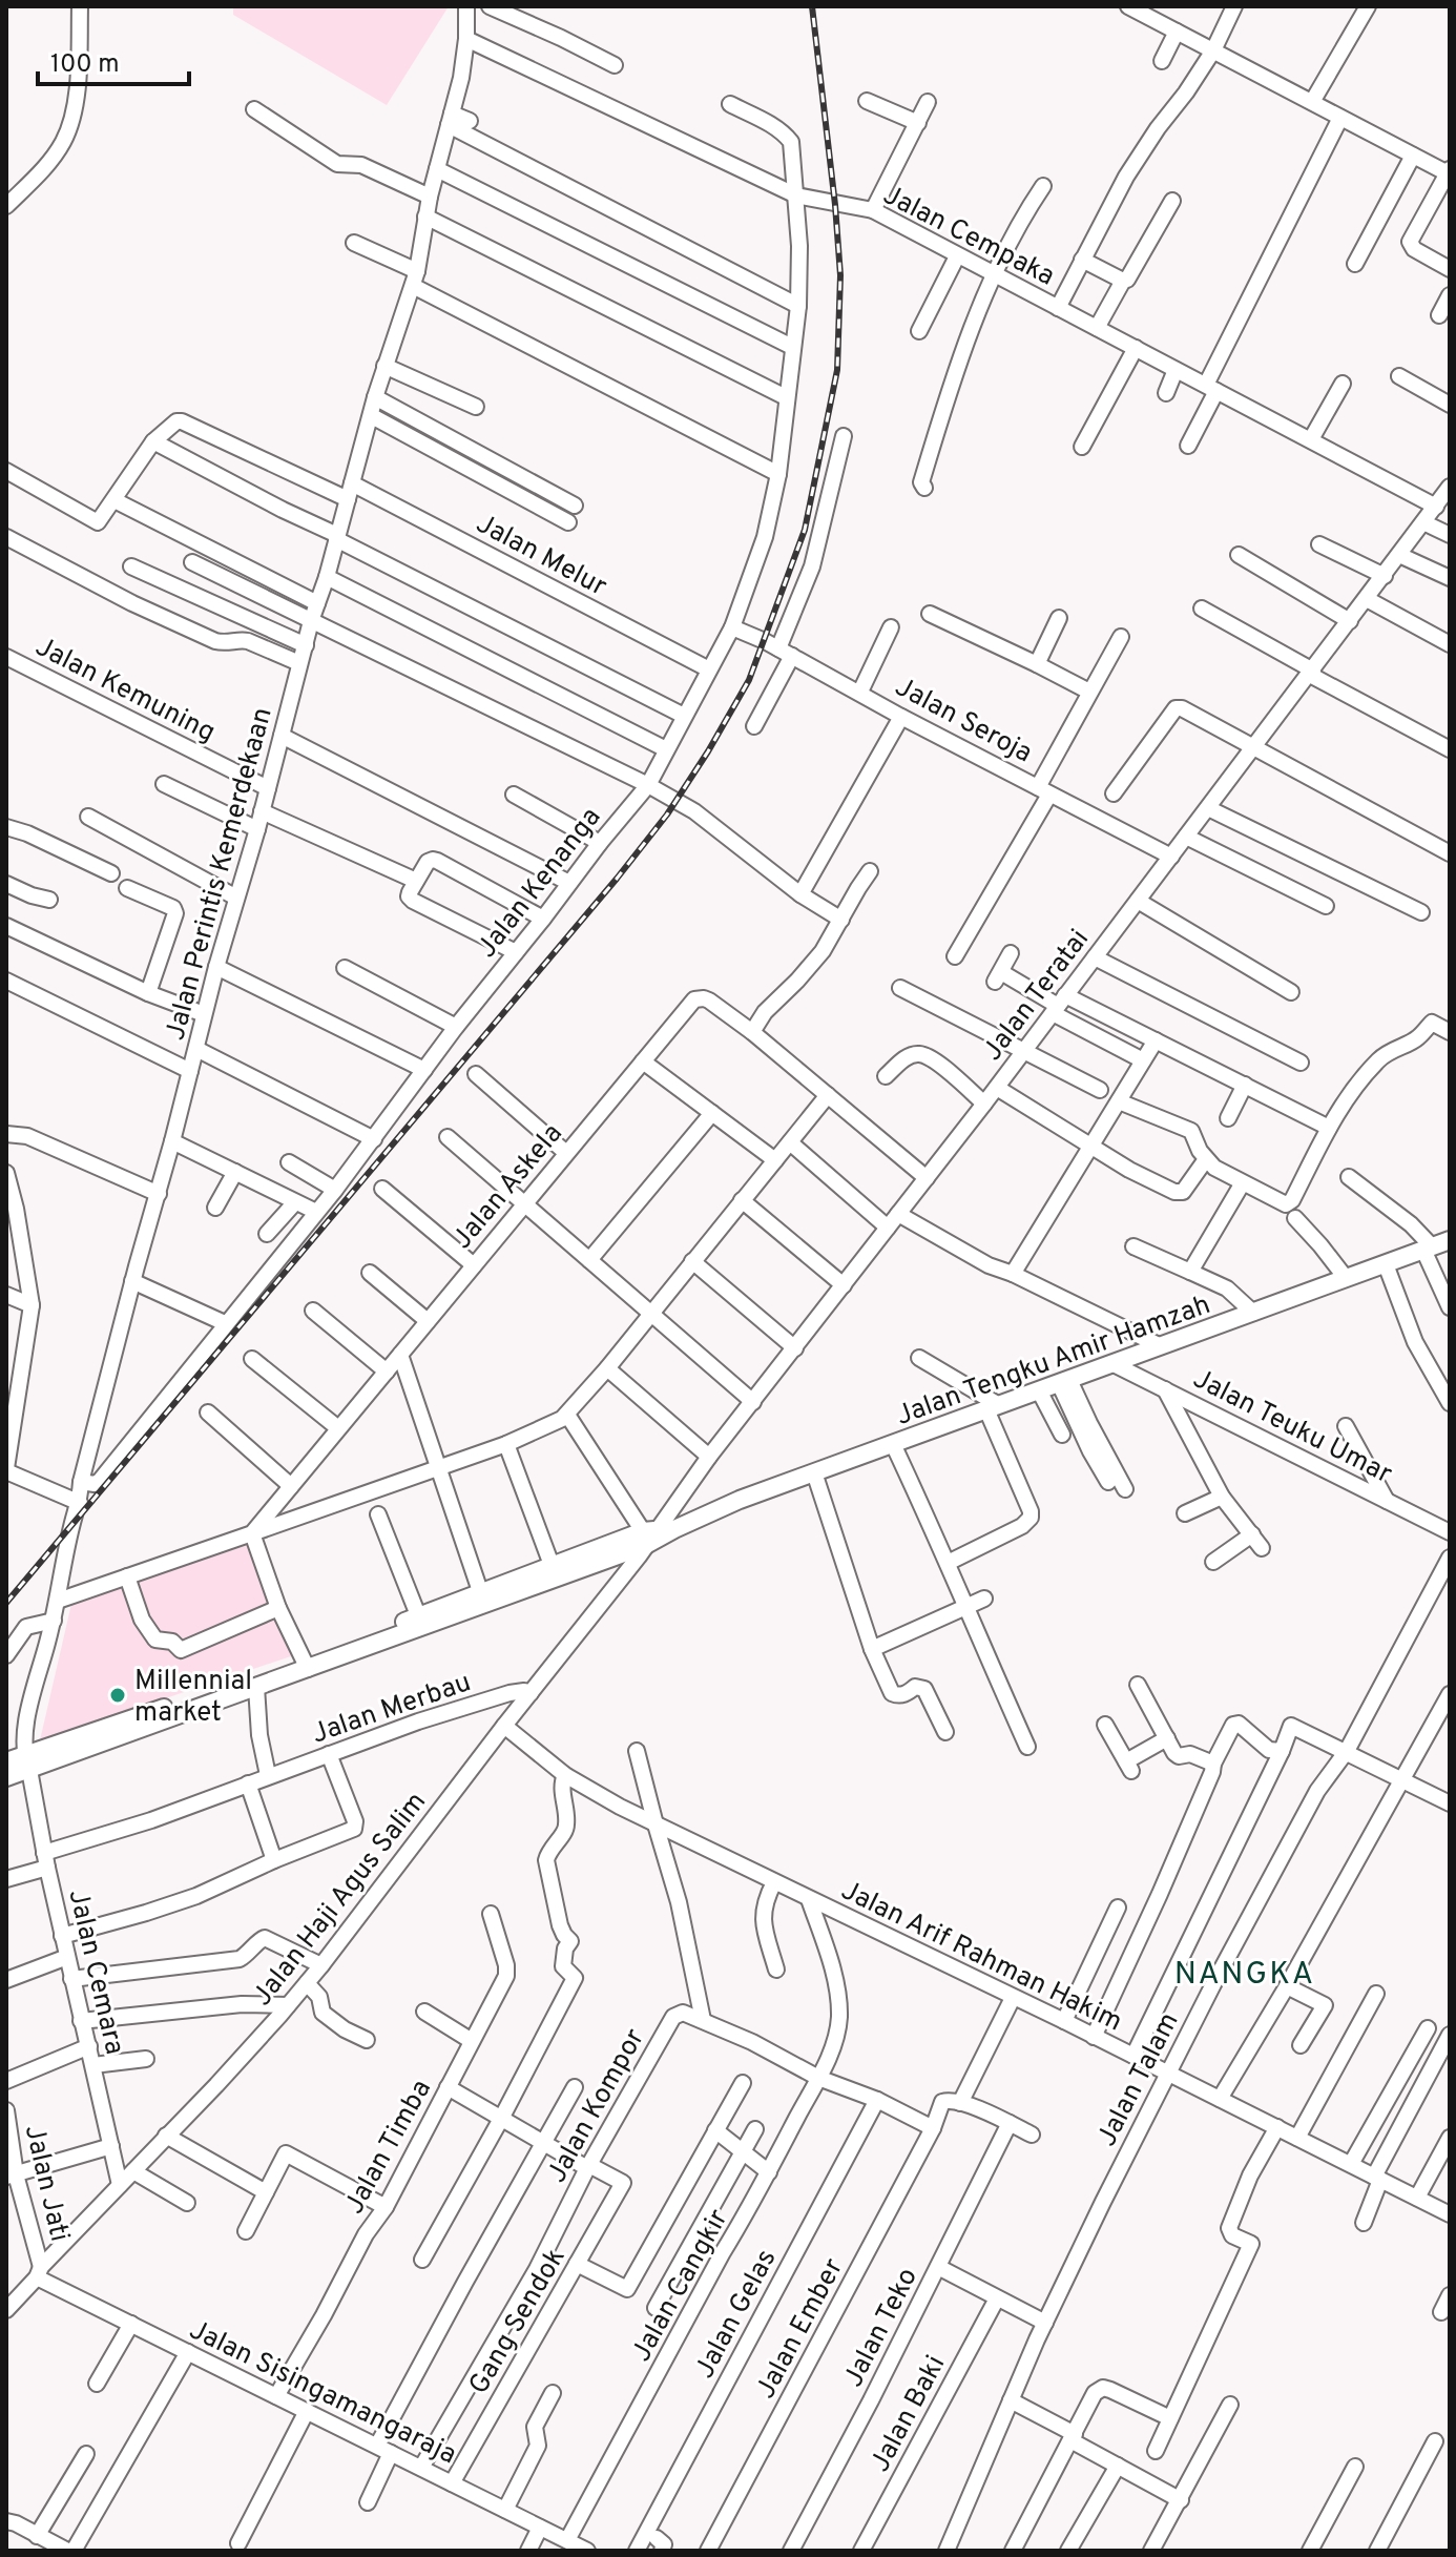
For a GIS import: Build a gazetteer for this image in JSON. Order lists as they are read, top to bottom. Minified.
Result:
{"streets":{"main road":["Jalan Tengku Amir Hamzah"],"street":["Jalan Cempaka","Jalan Melur","Jalan Kemuning","Jalan Seroja","Jalan Perintis Kemerdekaan","Jalan Kenanga","Jalan Teratai","Jalan Askela","Jalan Teuku Umar","Jalan Merbau","Jalan Haji Agus Salim","Jalan Arif Rahman Hakim","Jalan Cemara","Jalan Talam","Jalan Kompor","Jalan Timba","Jalan Jati","Jalan Cangkir","Jalan Gelas","Gang Sendok","Jalan Teko","Jalan Ember","Jalan Sisingamangaraja","Jalan Baki"]},"crossings":[["Jalan Cempaka","Jalan Perintis Kemerdekaan"],["Jalan Cempaka","Jalan Kenanga"],["Jalan Cempaka","Jalan Teratai"],["Jalan Melur","Jalan Perintis Kemerdekaan"],["Jalan Melur","Jalan Kenanga"],["Jalan Kemuning","Jalan Perintis Kemerdekaan"],["Jalan Seroja","Jalan Kenanga"],["Jalan Seroja","Jalan Teratai"],["Jalan Perintis Kemerdekaan","Jalan Kenanga"],["Jalan Perintis Kemerdekaan","Jalan Tengku Amir Hamzah"],["Jalan Perintis Kemerdekaan","Jalan Cemara"],["Jalan Teratai","Jalan Askela"],["Jalan Teratai","Jalan Tengku Amir Hamzah"],["Jalan Teratai","Jalan Haji Agus Salim"],["Jalan Tengku Amir Hamzah","Jalan Teuku Umar"],["Jalan Tengku Amir Hamzah","Jalan Haji Agus Salim"],["Jalan Tengku Amir Hamzah","Jalan Cemara"],["Jalan Merbau","Jalan Haji Agus Salim"],["Jalan Merbau","Jalan Cemara"],["Jalan Haji Agus Salim","Jalan Arif Rahman Hakim"],["Jalan Haji Agus Salim","Jalan Cemara"],["Jalan Haji Agus Salim","Jalan Jati"],["Jalan Haji Agus Salim","Jalan Sisingamangaraja"],["Jalan Arif Rahman Hakim","Jalan Talam"],["Jalan Arif Rahman Hakim","Jalan Cangkir"],["Jalan Kompor","Gang Sendok"],["Jalan Kompor","Jalan Sisingamangaraja"],["Jalan Timba","Jalan Sisingamangaraja"],["Jalan Jati","Jalan Sisingamangaraja"],["Jalan Cangkir","Jalan Sisingamangaraja"],["Gang Sendok","Jalan Sisingamangaraja"]],"districts":["NANGKA"],"places":["Millennial market"],"scale_bar":"100 m"}
